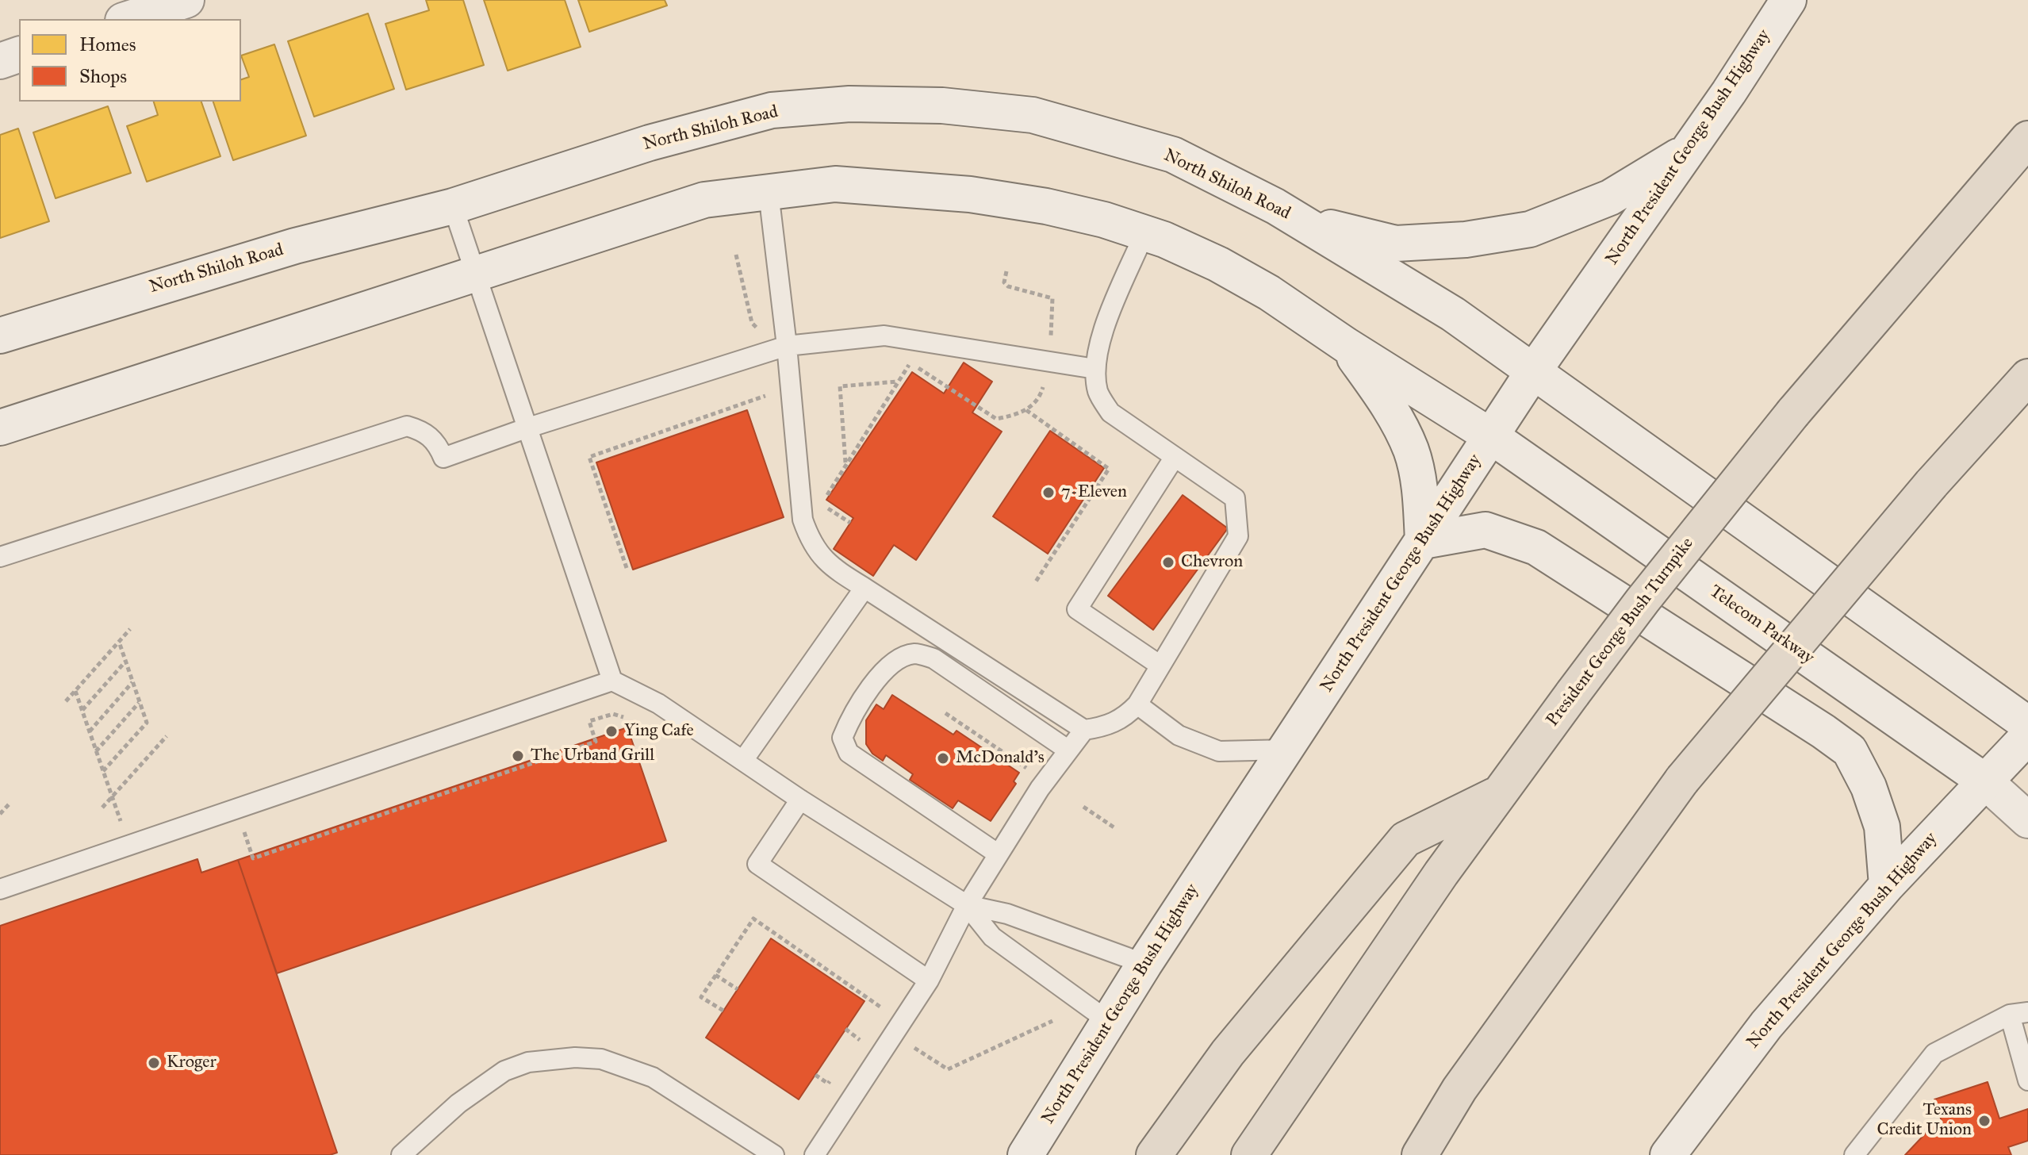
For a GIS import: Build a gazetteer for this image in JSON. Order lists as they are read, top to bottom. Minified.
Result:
{"streets":{"highway":["President George Bush Turnpike"],"main road":["North Shiloh Road","North President George Bush Highway","Telecom Parkway"]},"crossings":[["North Shiloh Road","North President George Bush Highway"],["North President George Bush Highway","Telecom Parkway"]],"places":["7-Eleven","Chevron","Ying Cafe","The Urband Grill","McDonald's","Kroger","Texans Credit Union"],"legend":["Homes","Shops"]}
